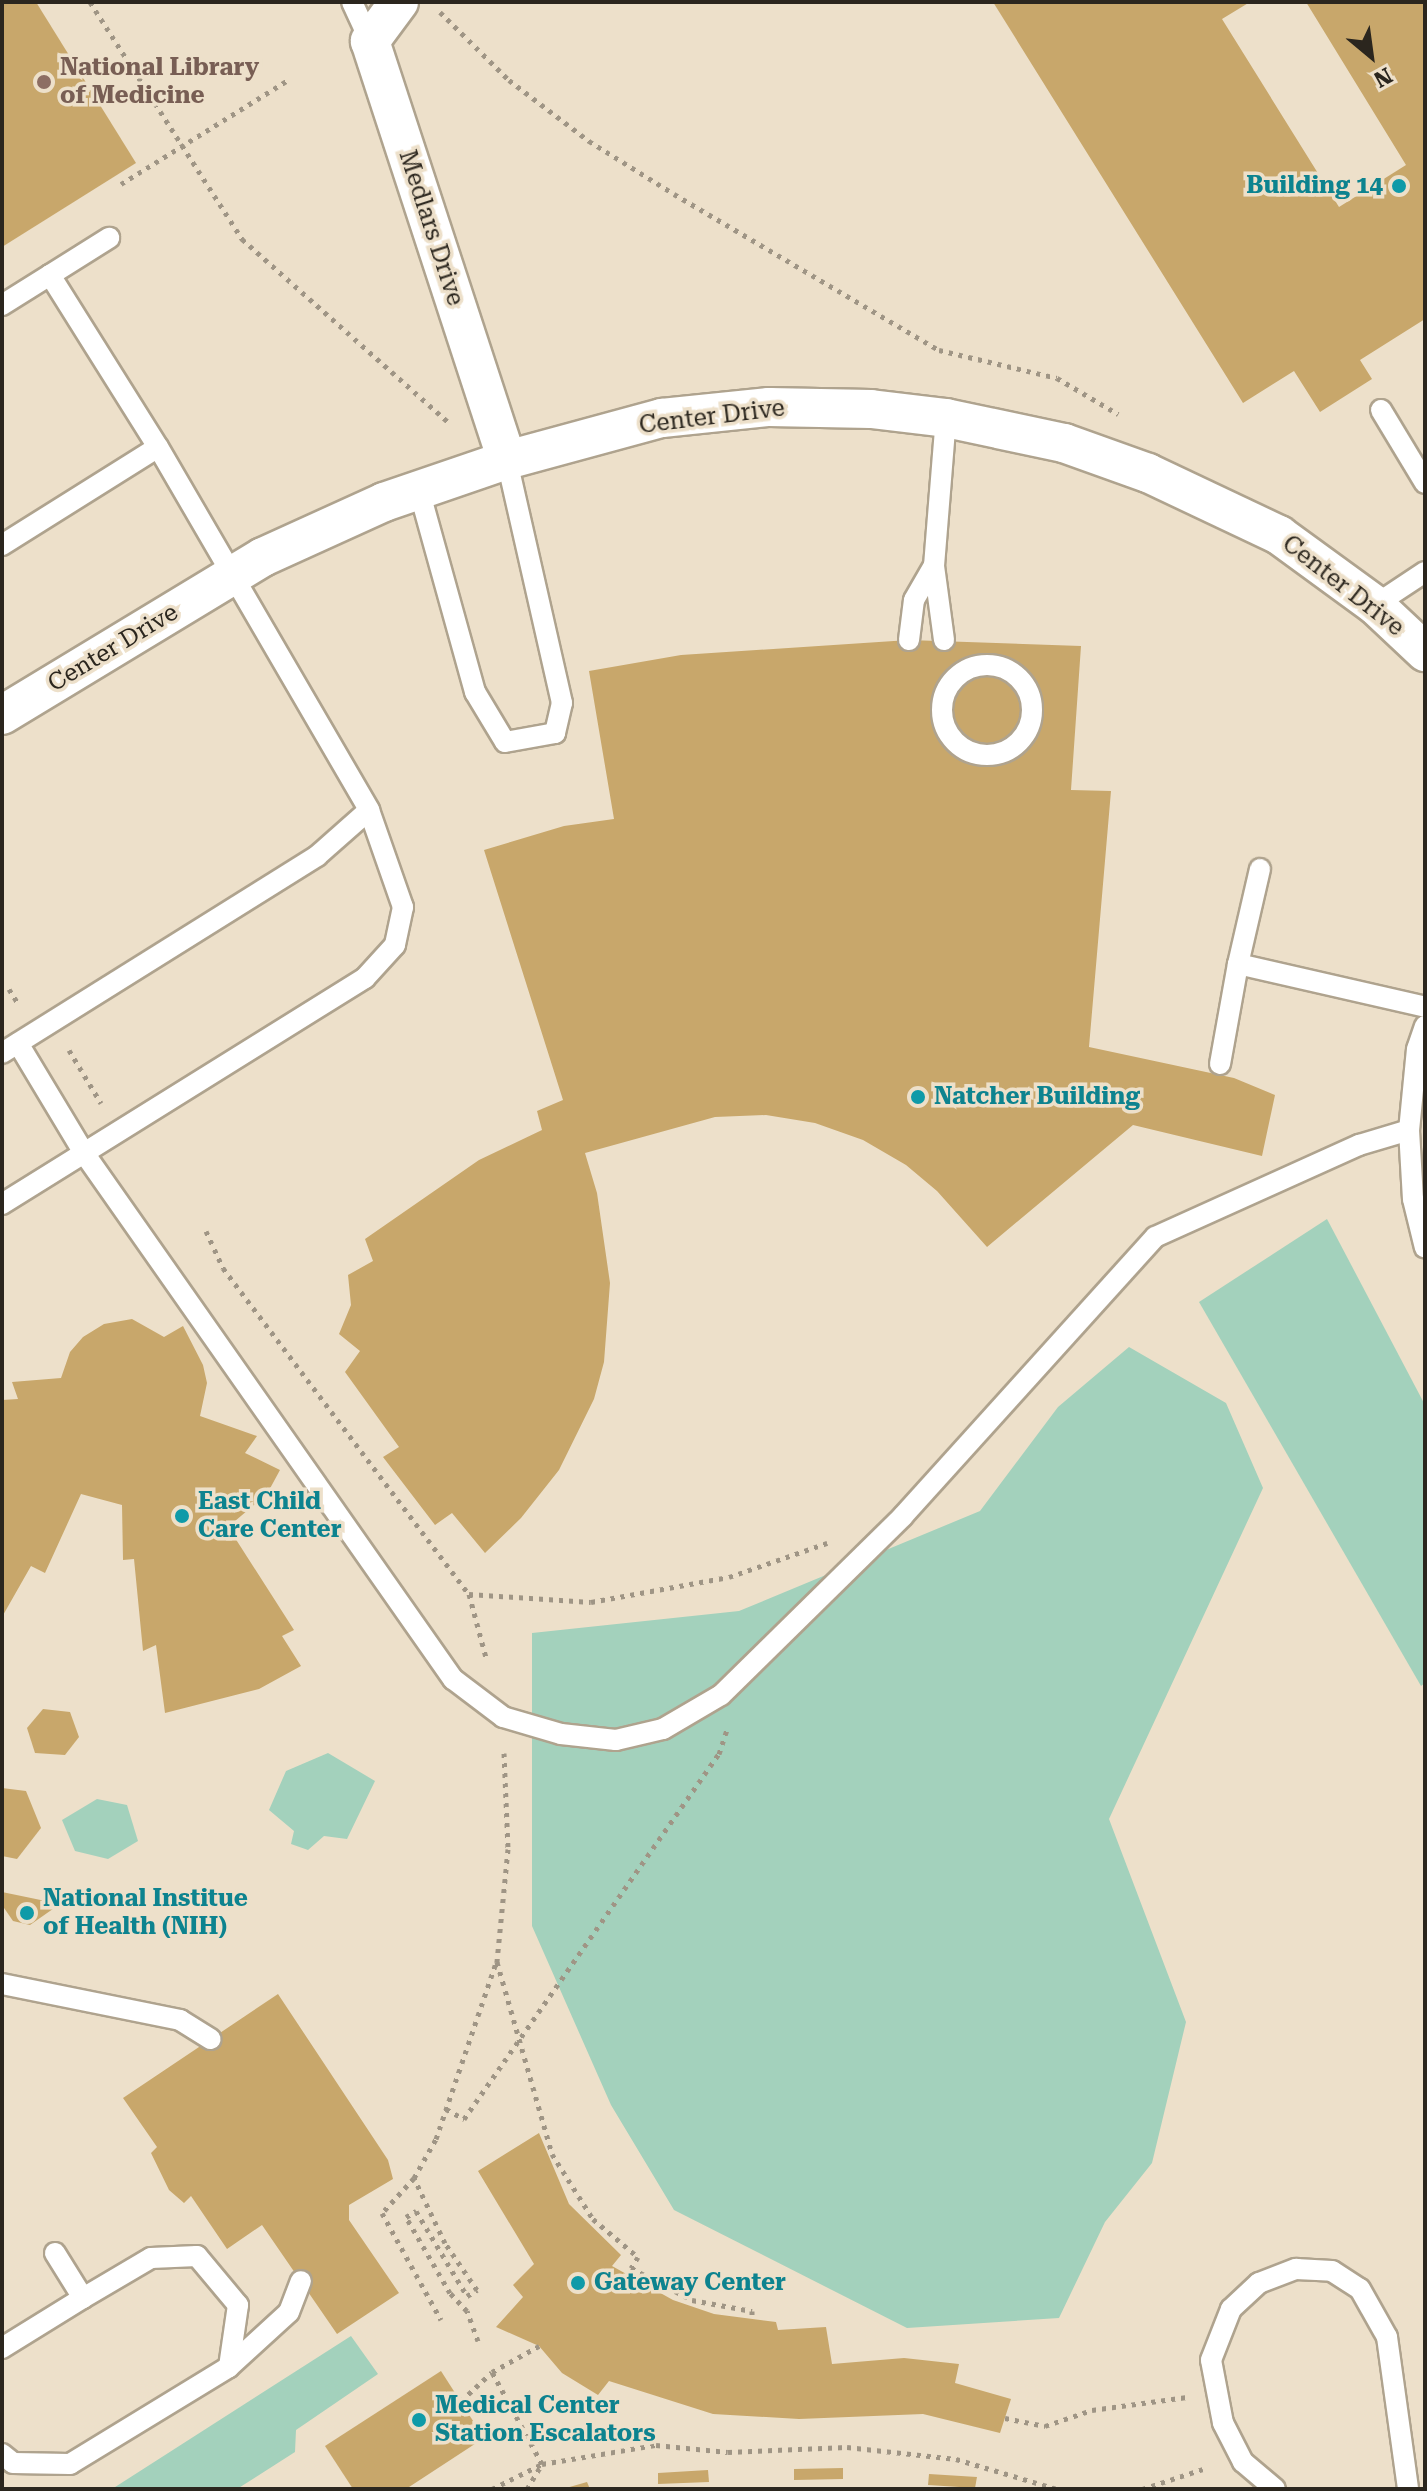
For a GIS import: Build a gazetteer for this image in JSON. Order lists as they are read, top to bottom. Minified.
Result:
{"streets":{"street":["Medlars Drive","Center Drive"]},"crossings":[["Medlars Drive","Center Drive"]],"places":["National Library of Medicine","Building 14","Natcher Building","East Child Care Center","National Institue of Health (NIH)","Gateway Center","Medical Center Station Escalators"],"north":"bottom right"}
